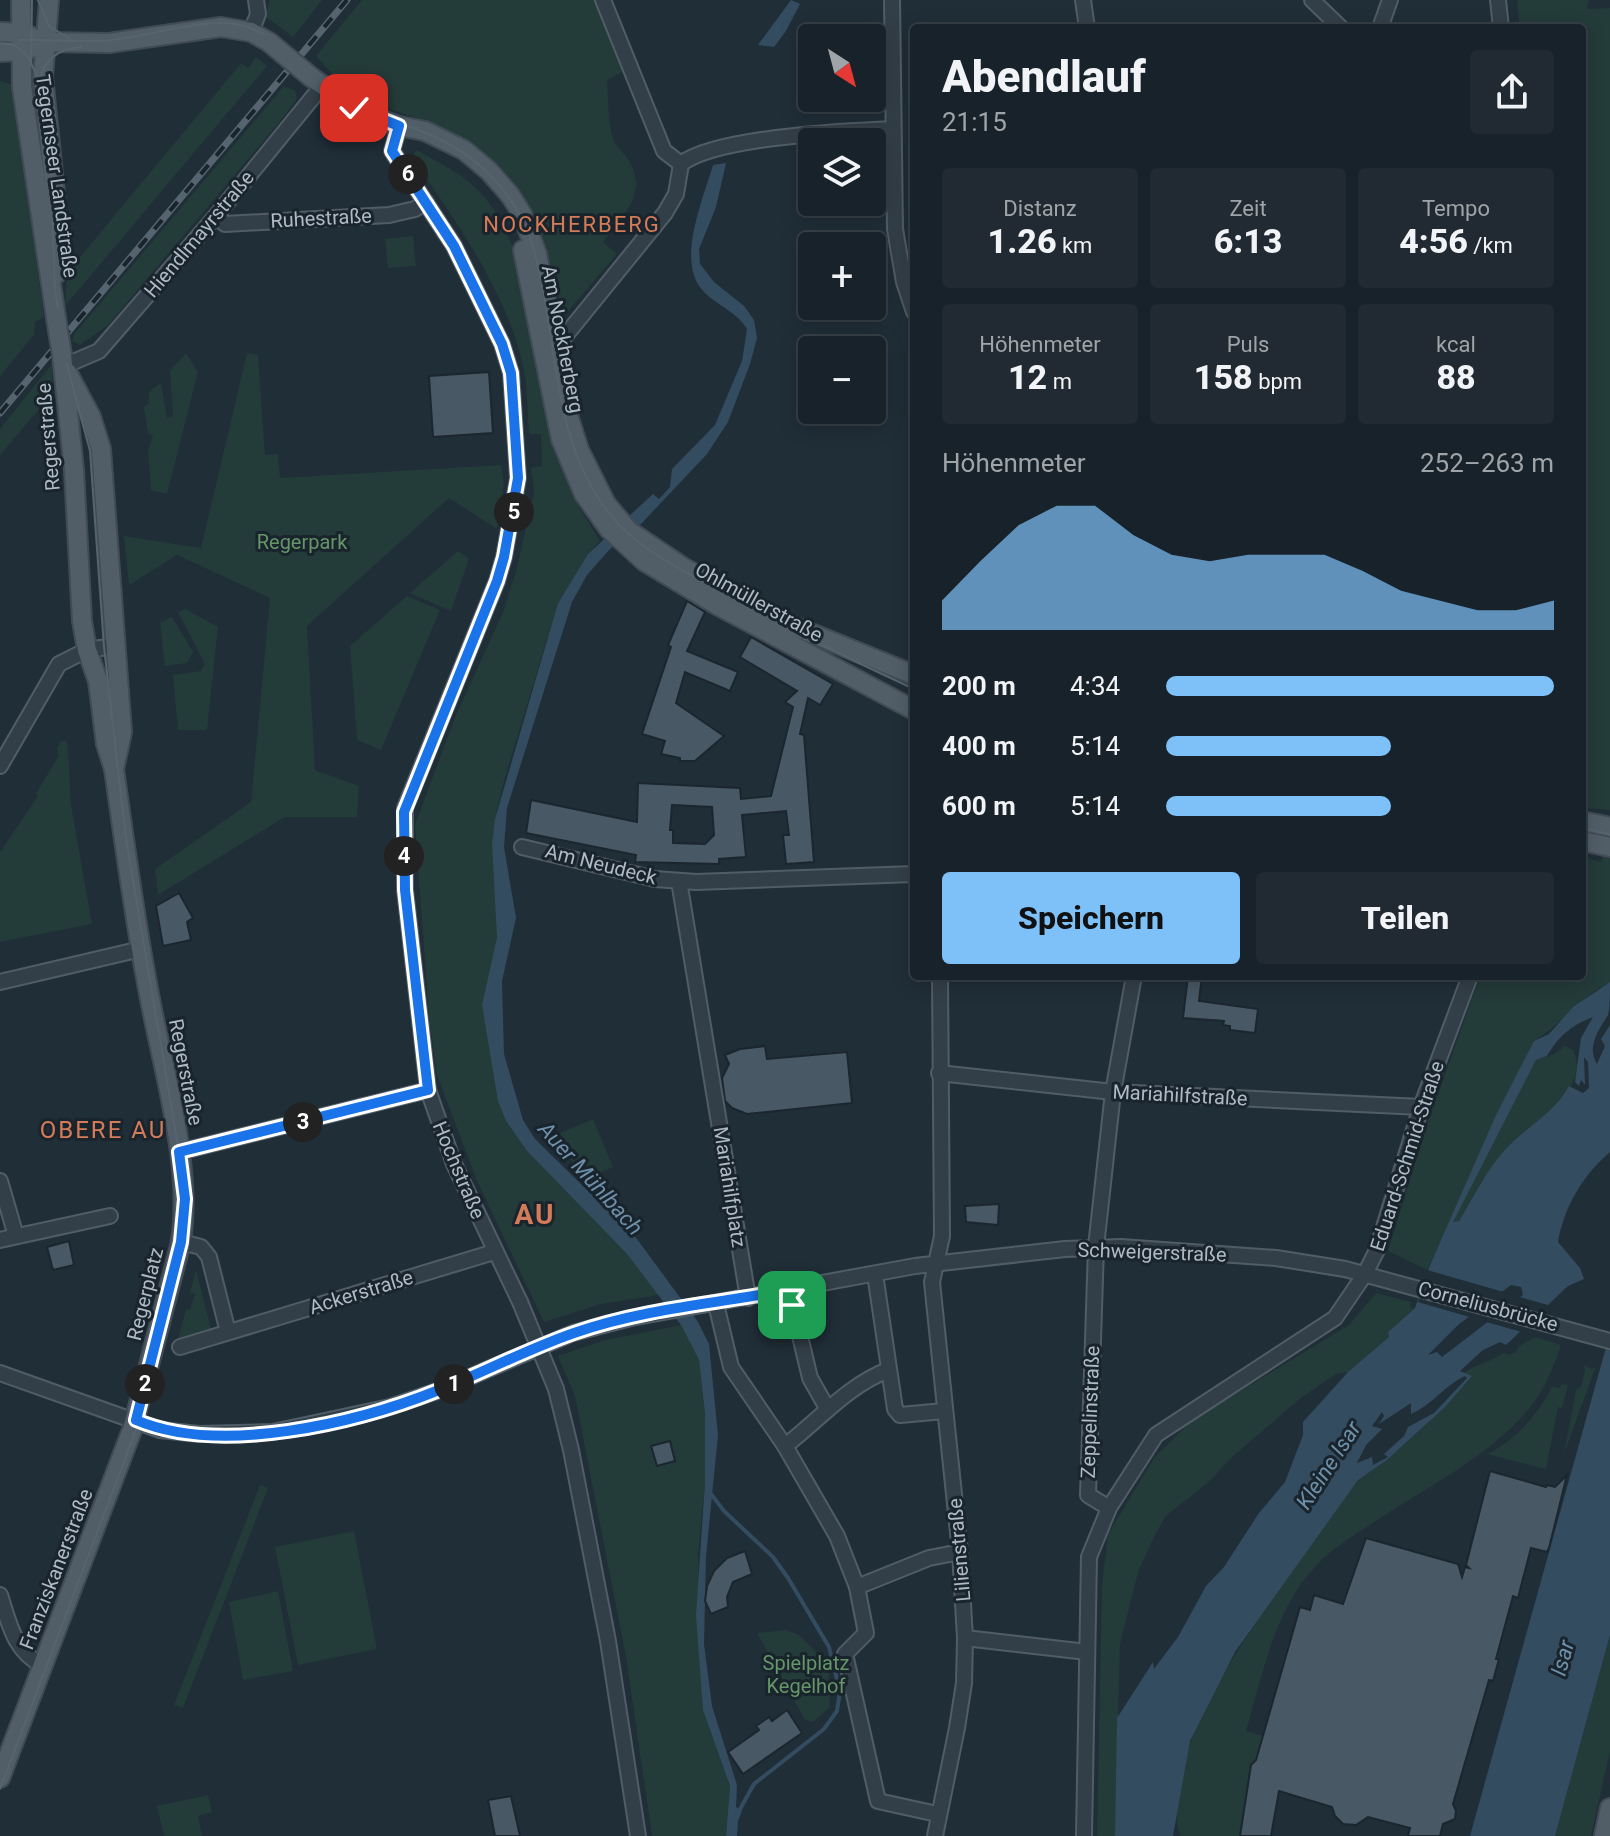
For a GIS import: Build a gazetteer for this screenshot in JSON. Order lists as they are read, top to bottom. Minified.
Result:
{"streets":{"main road":["Tegernseer Landstraße","Am Nockherberg","Regerstraße","Ohlmüllerstraße","Regerplatz","Franziskanerstraße"],"street":["Ruhestraße","Hiendlmayrstraße","Am Neudeck","Mariahilfstraße","Eduard-Schmid-Straße","Hochstraße","Mariahilfplatz","Schweigerstraße","Ackerstraße","Corneliusbrücke","Zeppelinstraße","Lilienstraße"]},"crossings":[["Tegernseer Landstraße","Hiendlmayrstraße"],["Tegernseer Landstraße","Regerstraße"],["Ruhestraße","Hiendlmayrstraße"],["Ruhestraße","Hochstraße"],["Hiendlmayrstraße","Am Nockherberg"],["Hiendlmayrstraße","Regerstraße"],["Am Nockherberg","Ohlmüllerstraße"],["Am Nockherberg","Hochstraße"],["Regerstraße","Regerplatz"],["Am Neudeck","Mariahilfplatz"],["Mariahilfstraße","Eduard-Schmid-Straße"],["Mariahilfstraße","Zeppelinstraße"],["Eduard-Schmid-Straße","Schweigerstraße"],["Eduard-Schmid-Straße","Corneliusbrücke"],["Eduard-Schmid-Straße","Zeppelinstraße"],["Hochstraße","Ackerstraße"],["Schweigerstraße","Corneliusbrücke"],["Schweigerstraße","Zeppelinstraße"],["Schweigerstraße","Lilienstraße"],["Ackerstraße","Regerplatz"],["Regerplatz","Franziskanerstraße"]],"districts":["NOCKHERBERG","OBERE AU","AU"],"water":["Auer Mühlbach","Kleine Isar","Isar"],"parks":["Regerpark","Spielplatz Kegelhof"],"north":"bottom right","page":{"map_buttons":["+","−"],"heading":["Abendlauf","21:15"],"pins":["6","5","4","3","1","2"],"stats":[["Distanz","1.26 km"],["Zeit","6:13"],["Tempo","4:56 /km"],["Höhenmeter","12 m"],["Puls","158 bpm"],["kcal","88"]],"chart":["Höhenmeter","252–263 m"],"list":[{"name":"200 m","note":"4:34"},{"name":"400 m","note":"5:14"},{"name":"600 m","note":"5:14"}],"buttons":["Speichern","Teilen"]}}
